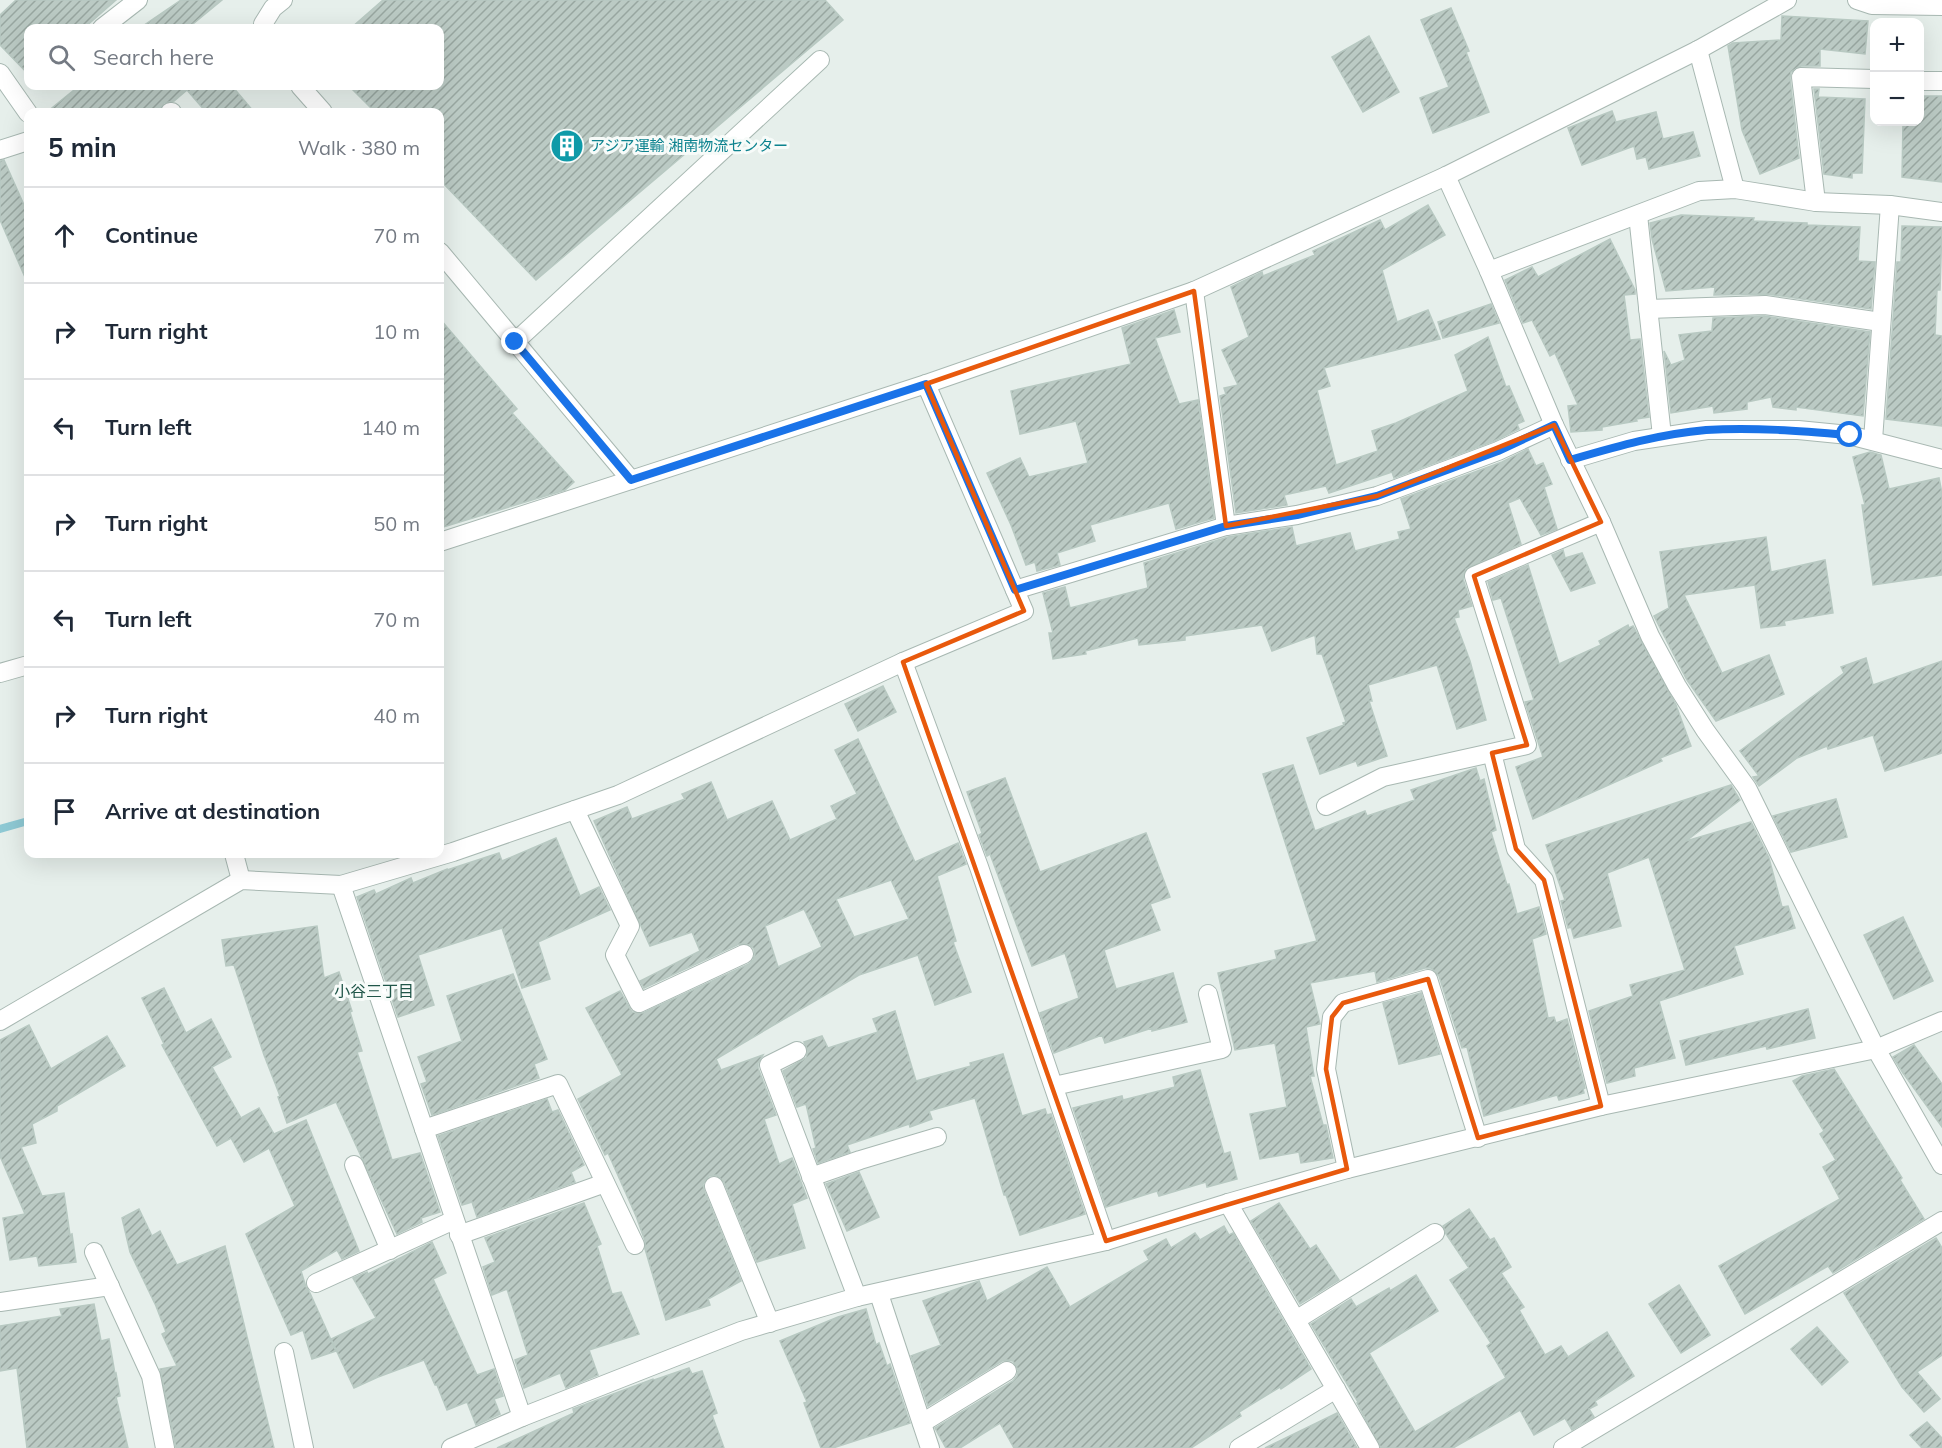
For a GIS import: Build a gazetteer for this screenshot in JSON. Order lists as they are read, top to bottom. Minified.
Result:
{"districts":["小谷三丁目"],"places":{"building":["アジア運輸 湘南物流センター"]},"page":{"map_buttons":["+","−"],"search":"Search here","heading":["5 min","Walk · 380 m"],"list":[["Continue","70 m"],["Turn right","10 m"],["Turn left","140 m"],["Turn right","50 m"],["Turn left","70 m"],["Turn right","40 m"],"Arrive at destination"]}}
